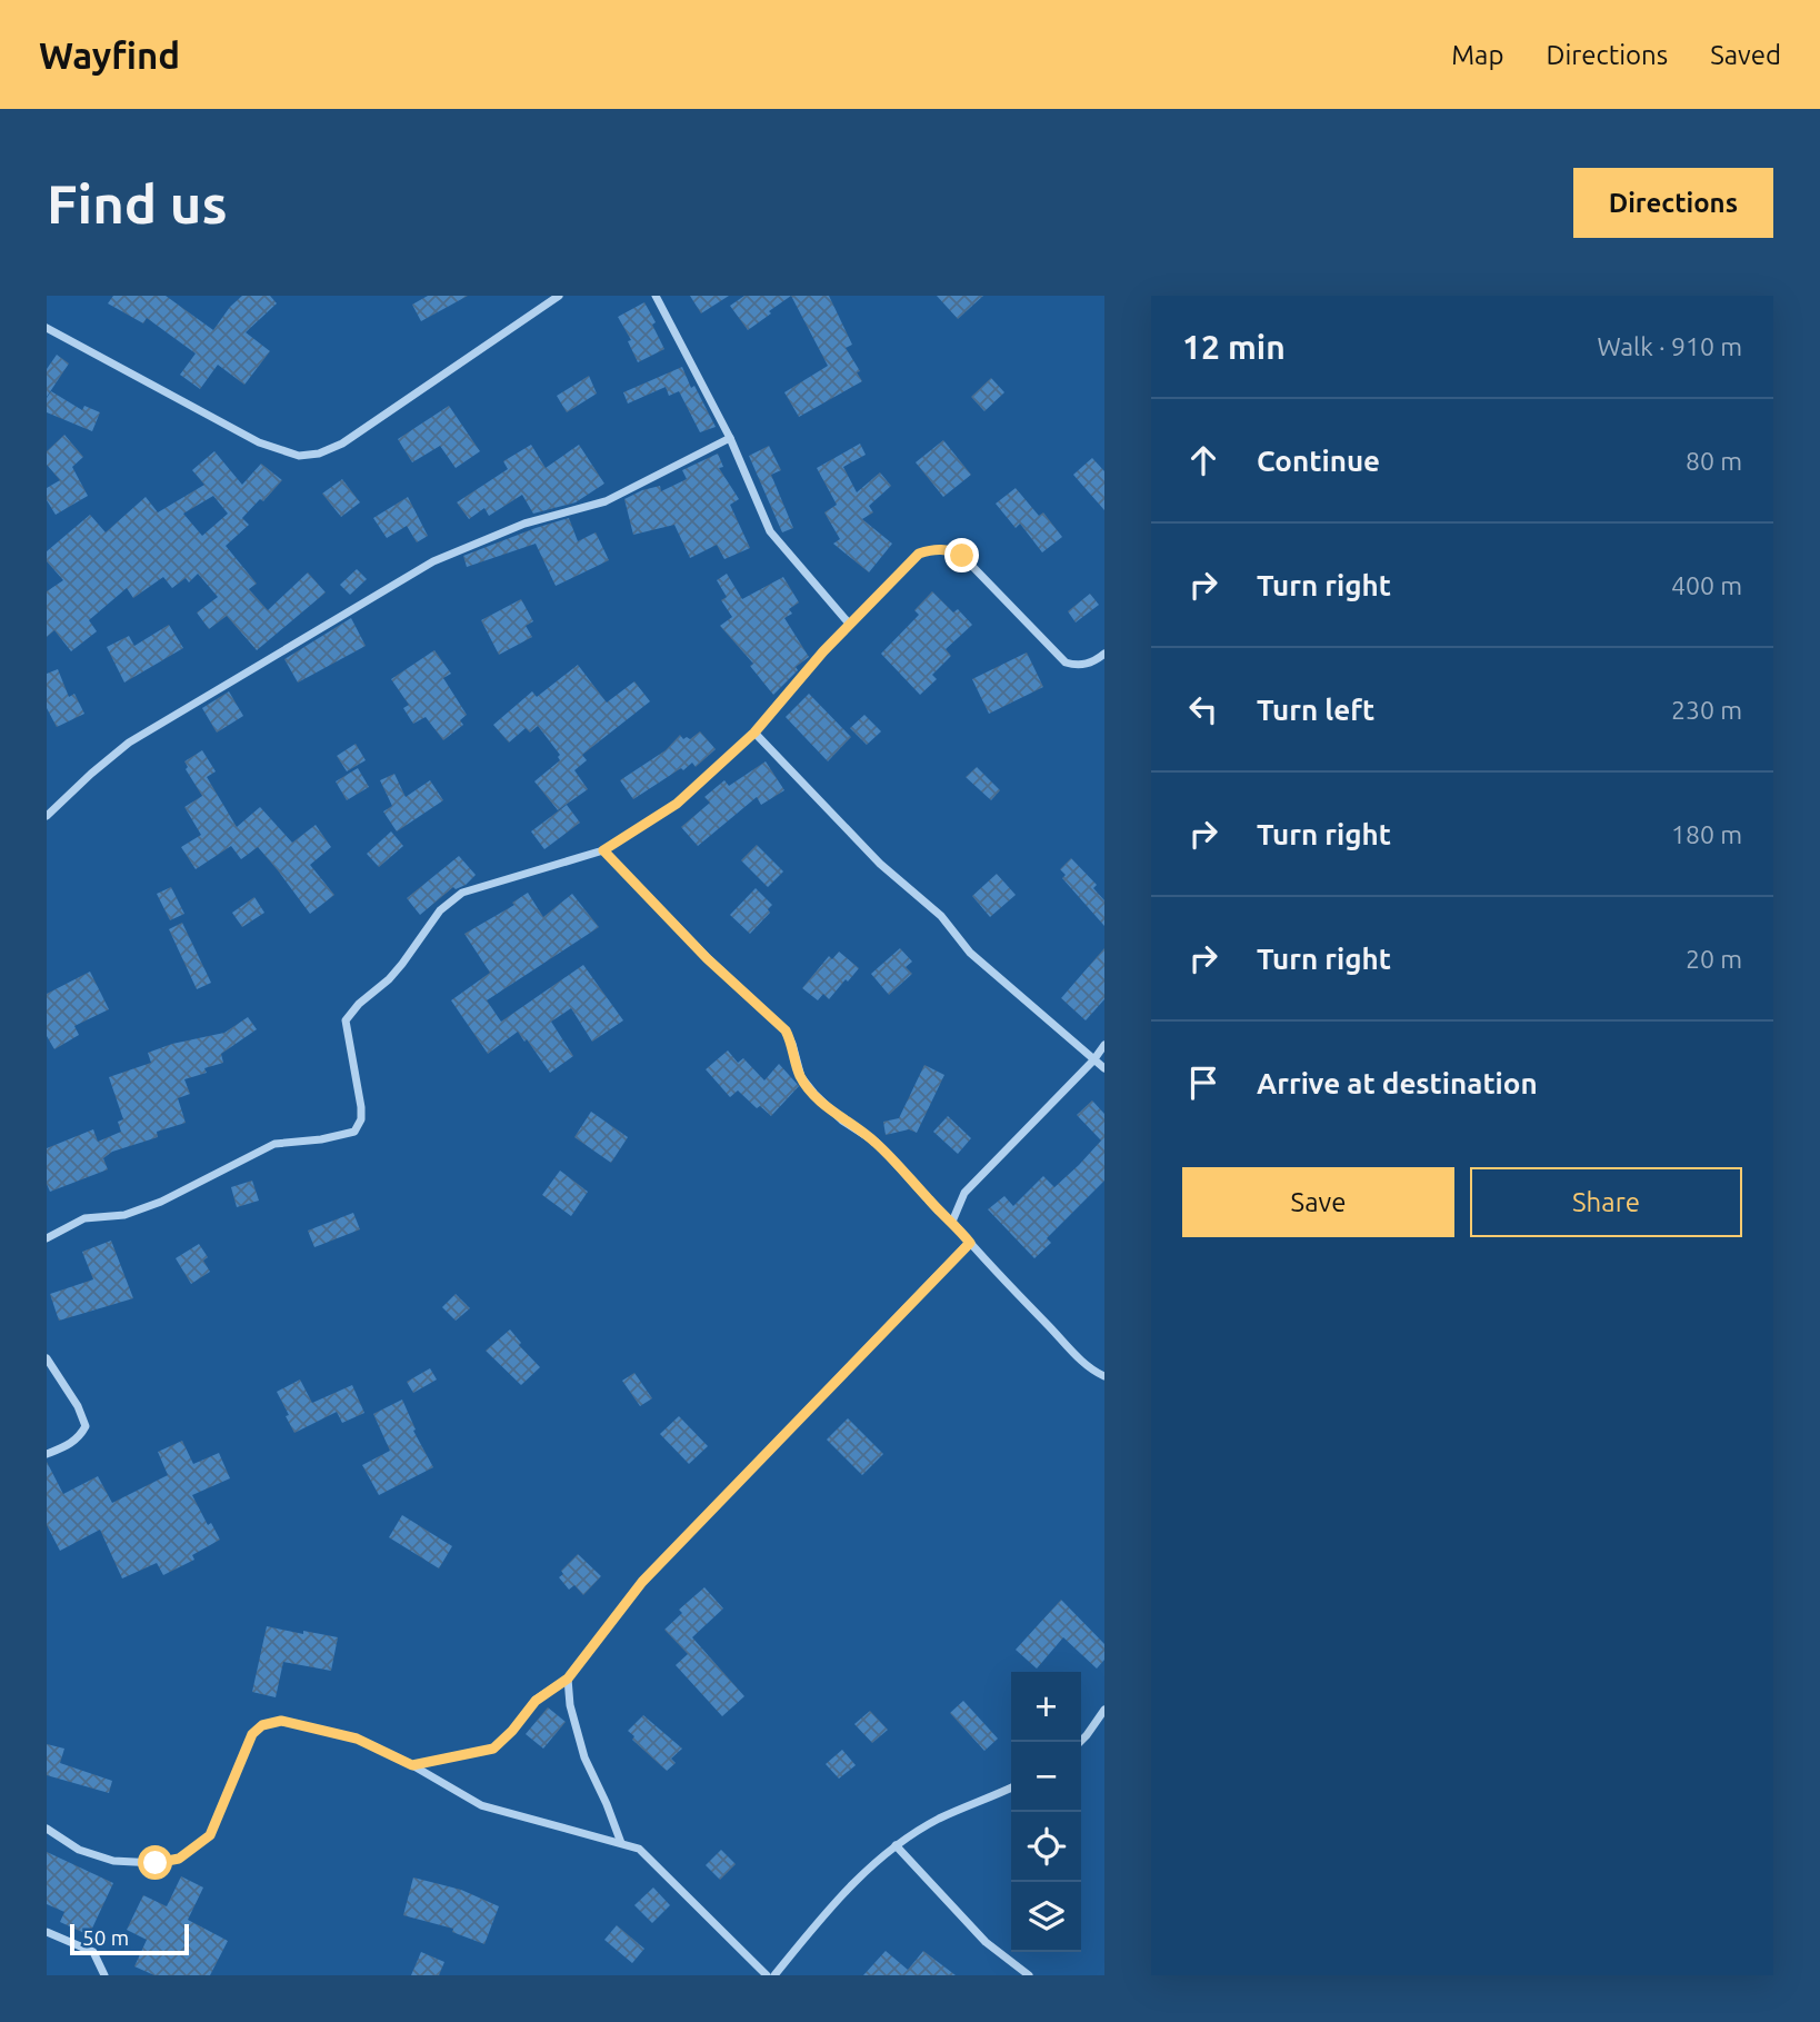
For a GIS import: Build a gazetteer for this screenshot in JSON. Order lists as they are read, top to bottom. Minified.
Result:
{"scale_bar":"50 m","page":{"header":"Wayfind","nav":["Map","Directions","Saved"],"buttons":["Directions",["Save","Share"]],"title":"Find us","heading":["12 min","Walk · 910 m"],"list":[["Continue","80 m"],["Turn right","400 m"],["Turn left","230 m"],["Turn right","180 m"],["Turn right","20 m"],"Arrive at destination"],"map_buttons":["+","−"],"scale":"50 m"}}
